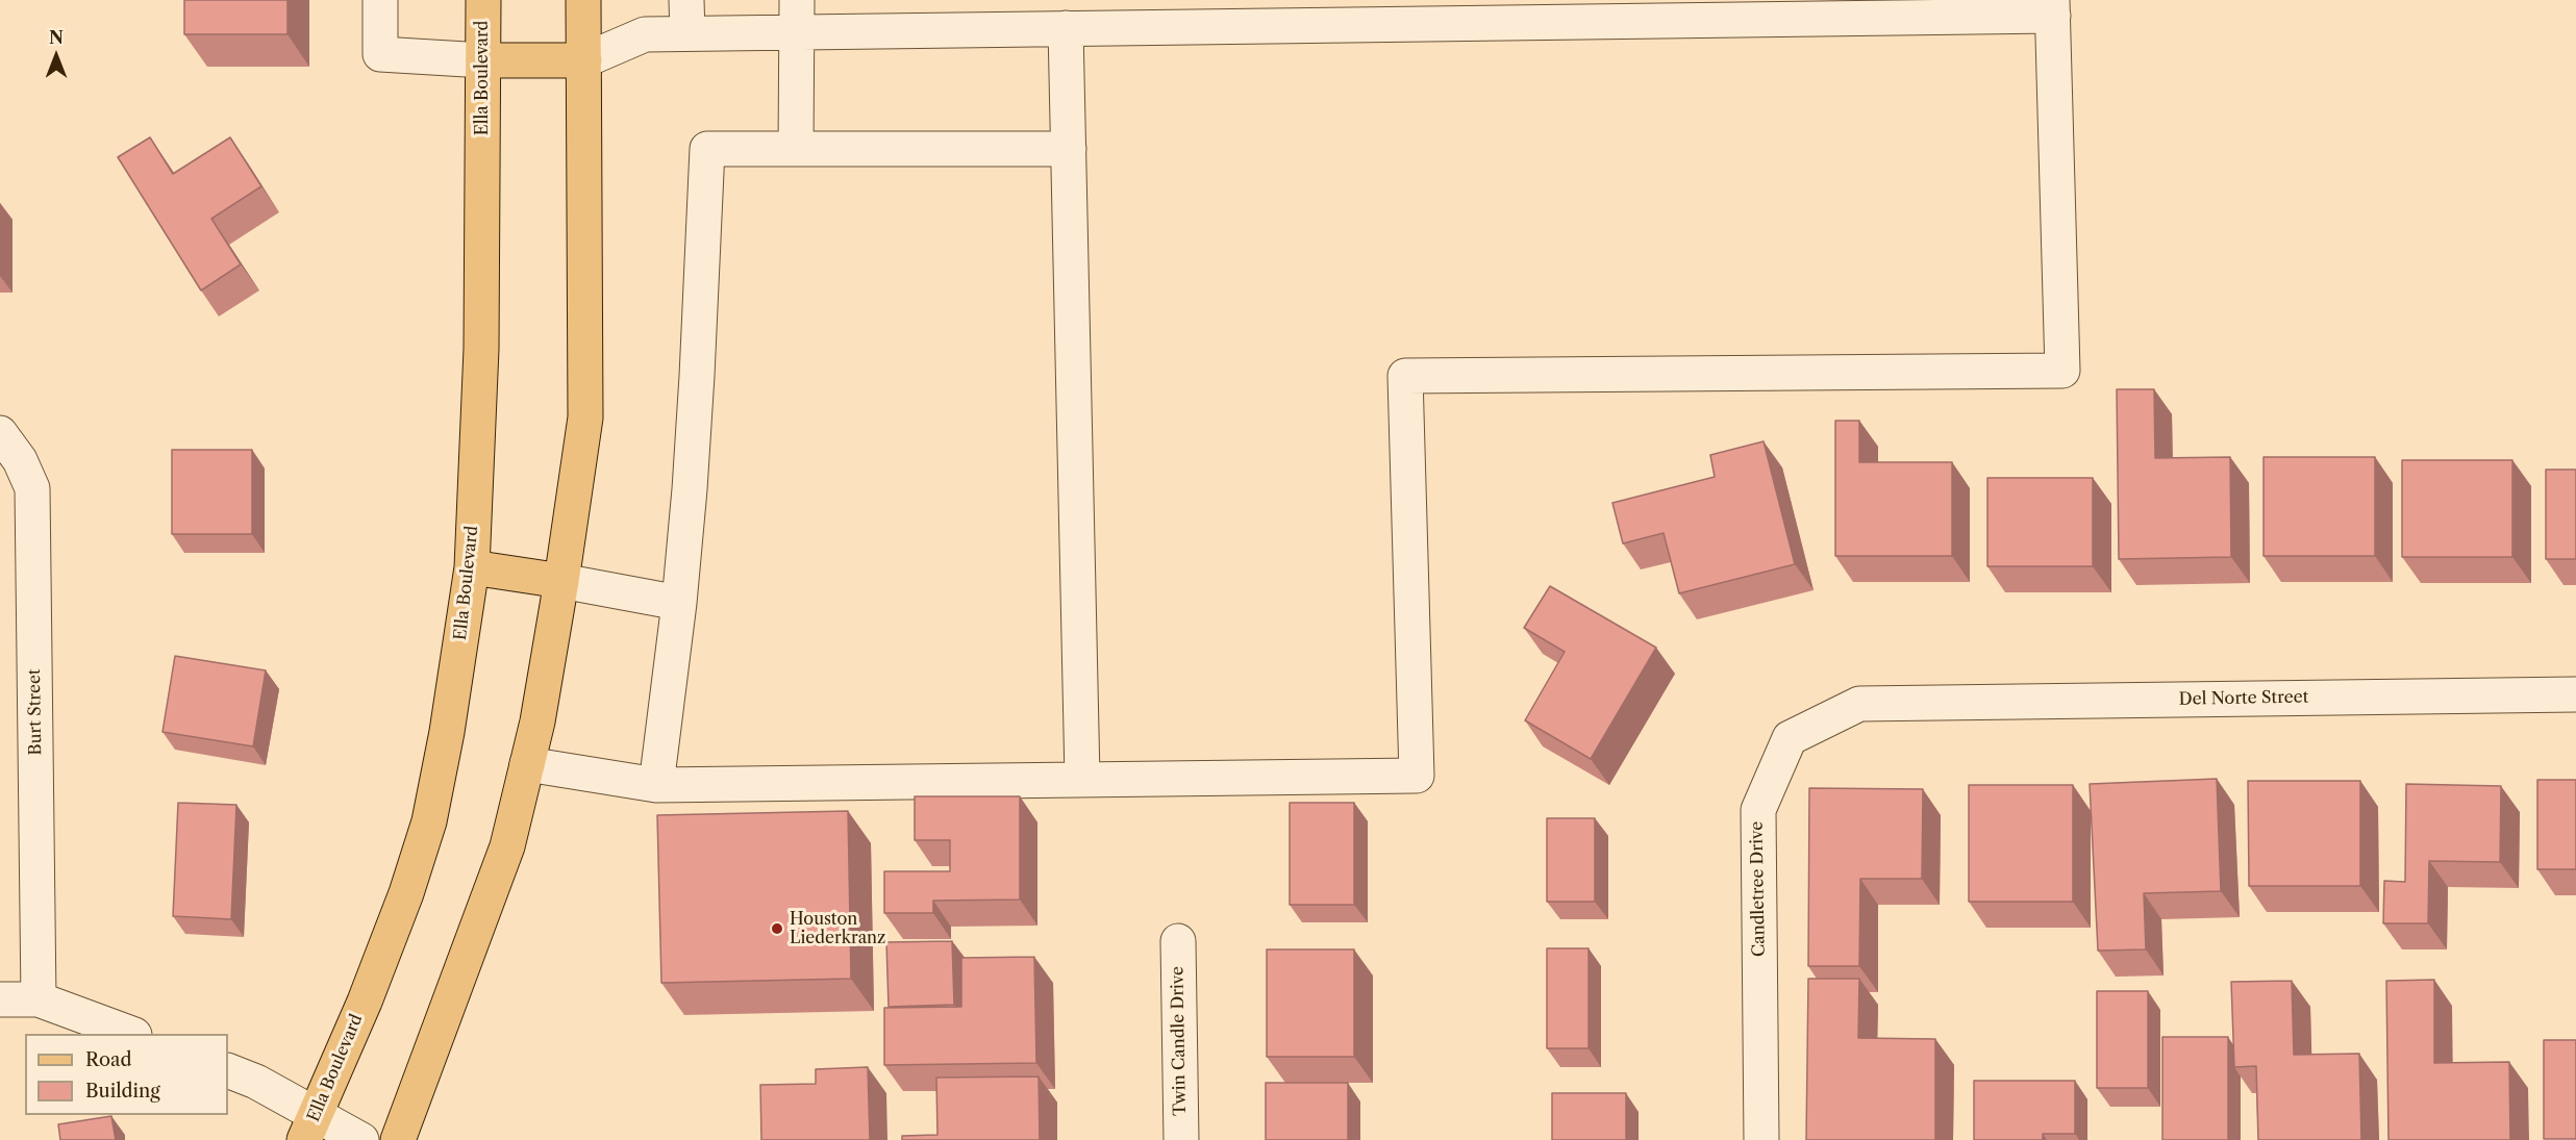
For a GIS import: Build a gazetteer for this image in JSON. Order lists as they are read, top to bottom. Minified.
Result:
{"streets":{"main road":["Ella Boulevard"],"street":["Del Norte Street","Burt Street","Candletree Drive","Twin Candle Drive"]},"crossings":[["Del Norte Street","Candletree Drive"]],"places":["Houston Liederkranz"],"legend":["Road","Building"],"north":"top"}
